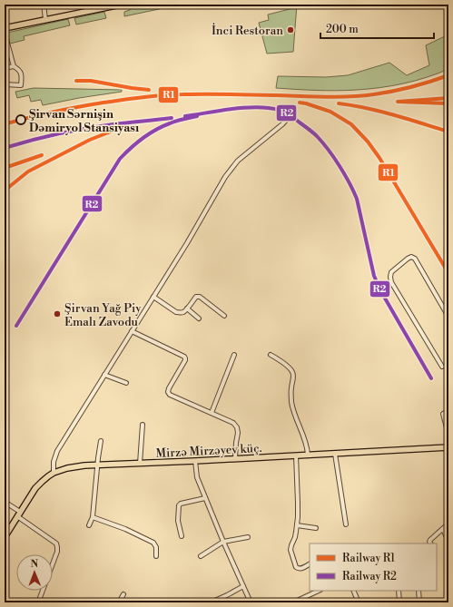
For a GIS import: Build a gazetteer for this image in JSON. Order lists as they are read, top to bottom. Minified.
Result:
{"streets":{"main road":["Mirzə Mirzəyev küç."]},"places":["İnci Restoran","Şirvan Sərnişin Dəmiryol Stansiyası","Şirvan Yağ Piy Emalı Zavodu"],"lines":["rail line R1","rail line R2"],"legend":["Railway R1","Railway R2"],"scale_bar":"200 m","north":"top"}
